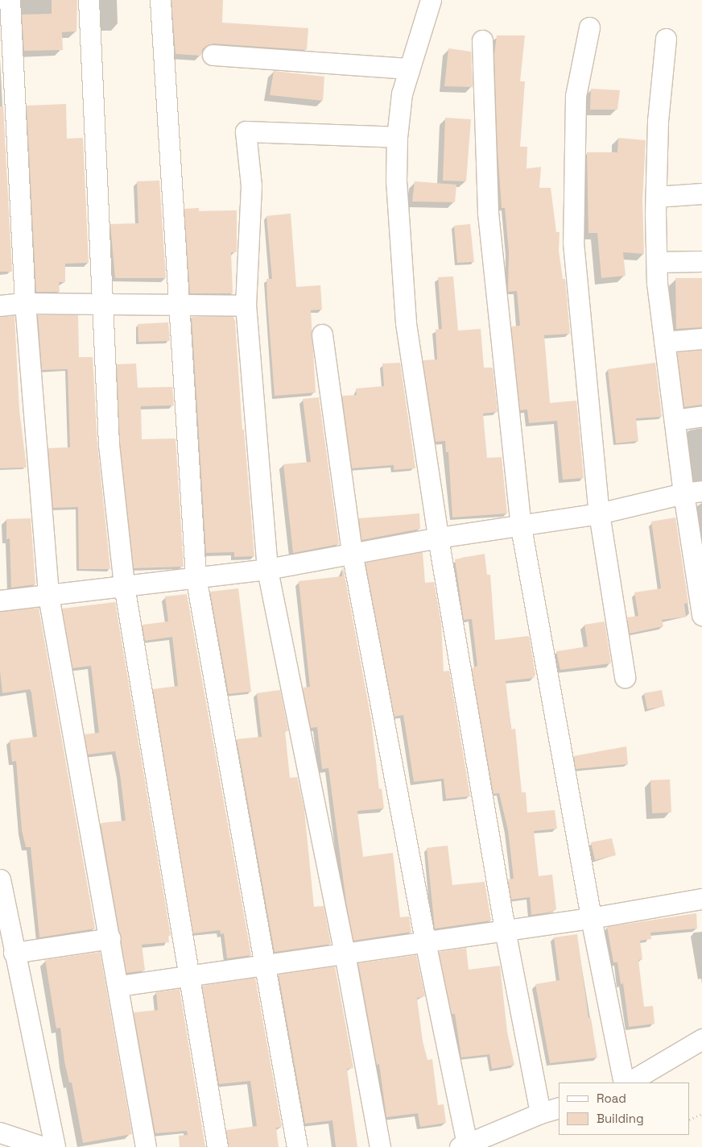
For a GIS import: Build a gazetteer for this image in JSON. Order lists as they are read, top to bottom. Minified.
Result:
{"legend":["Road","Building"]}
